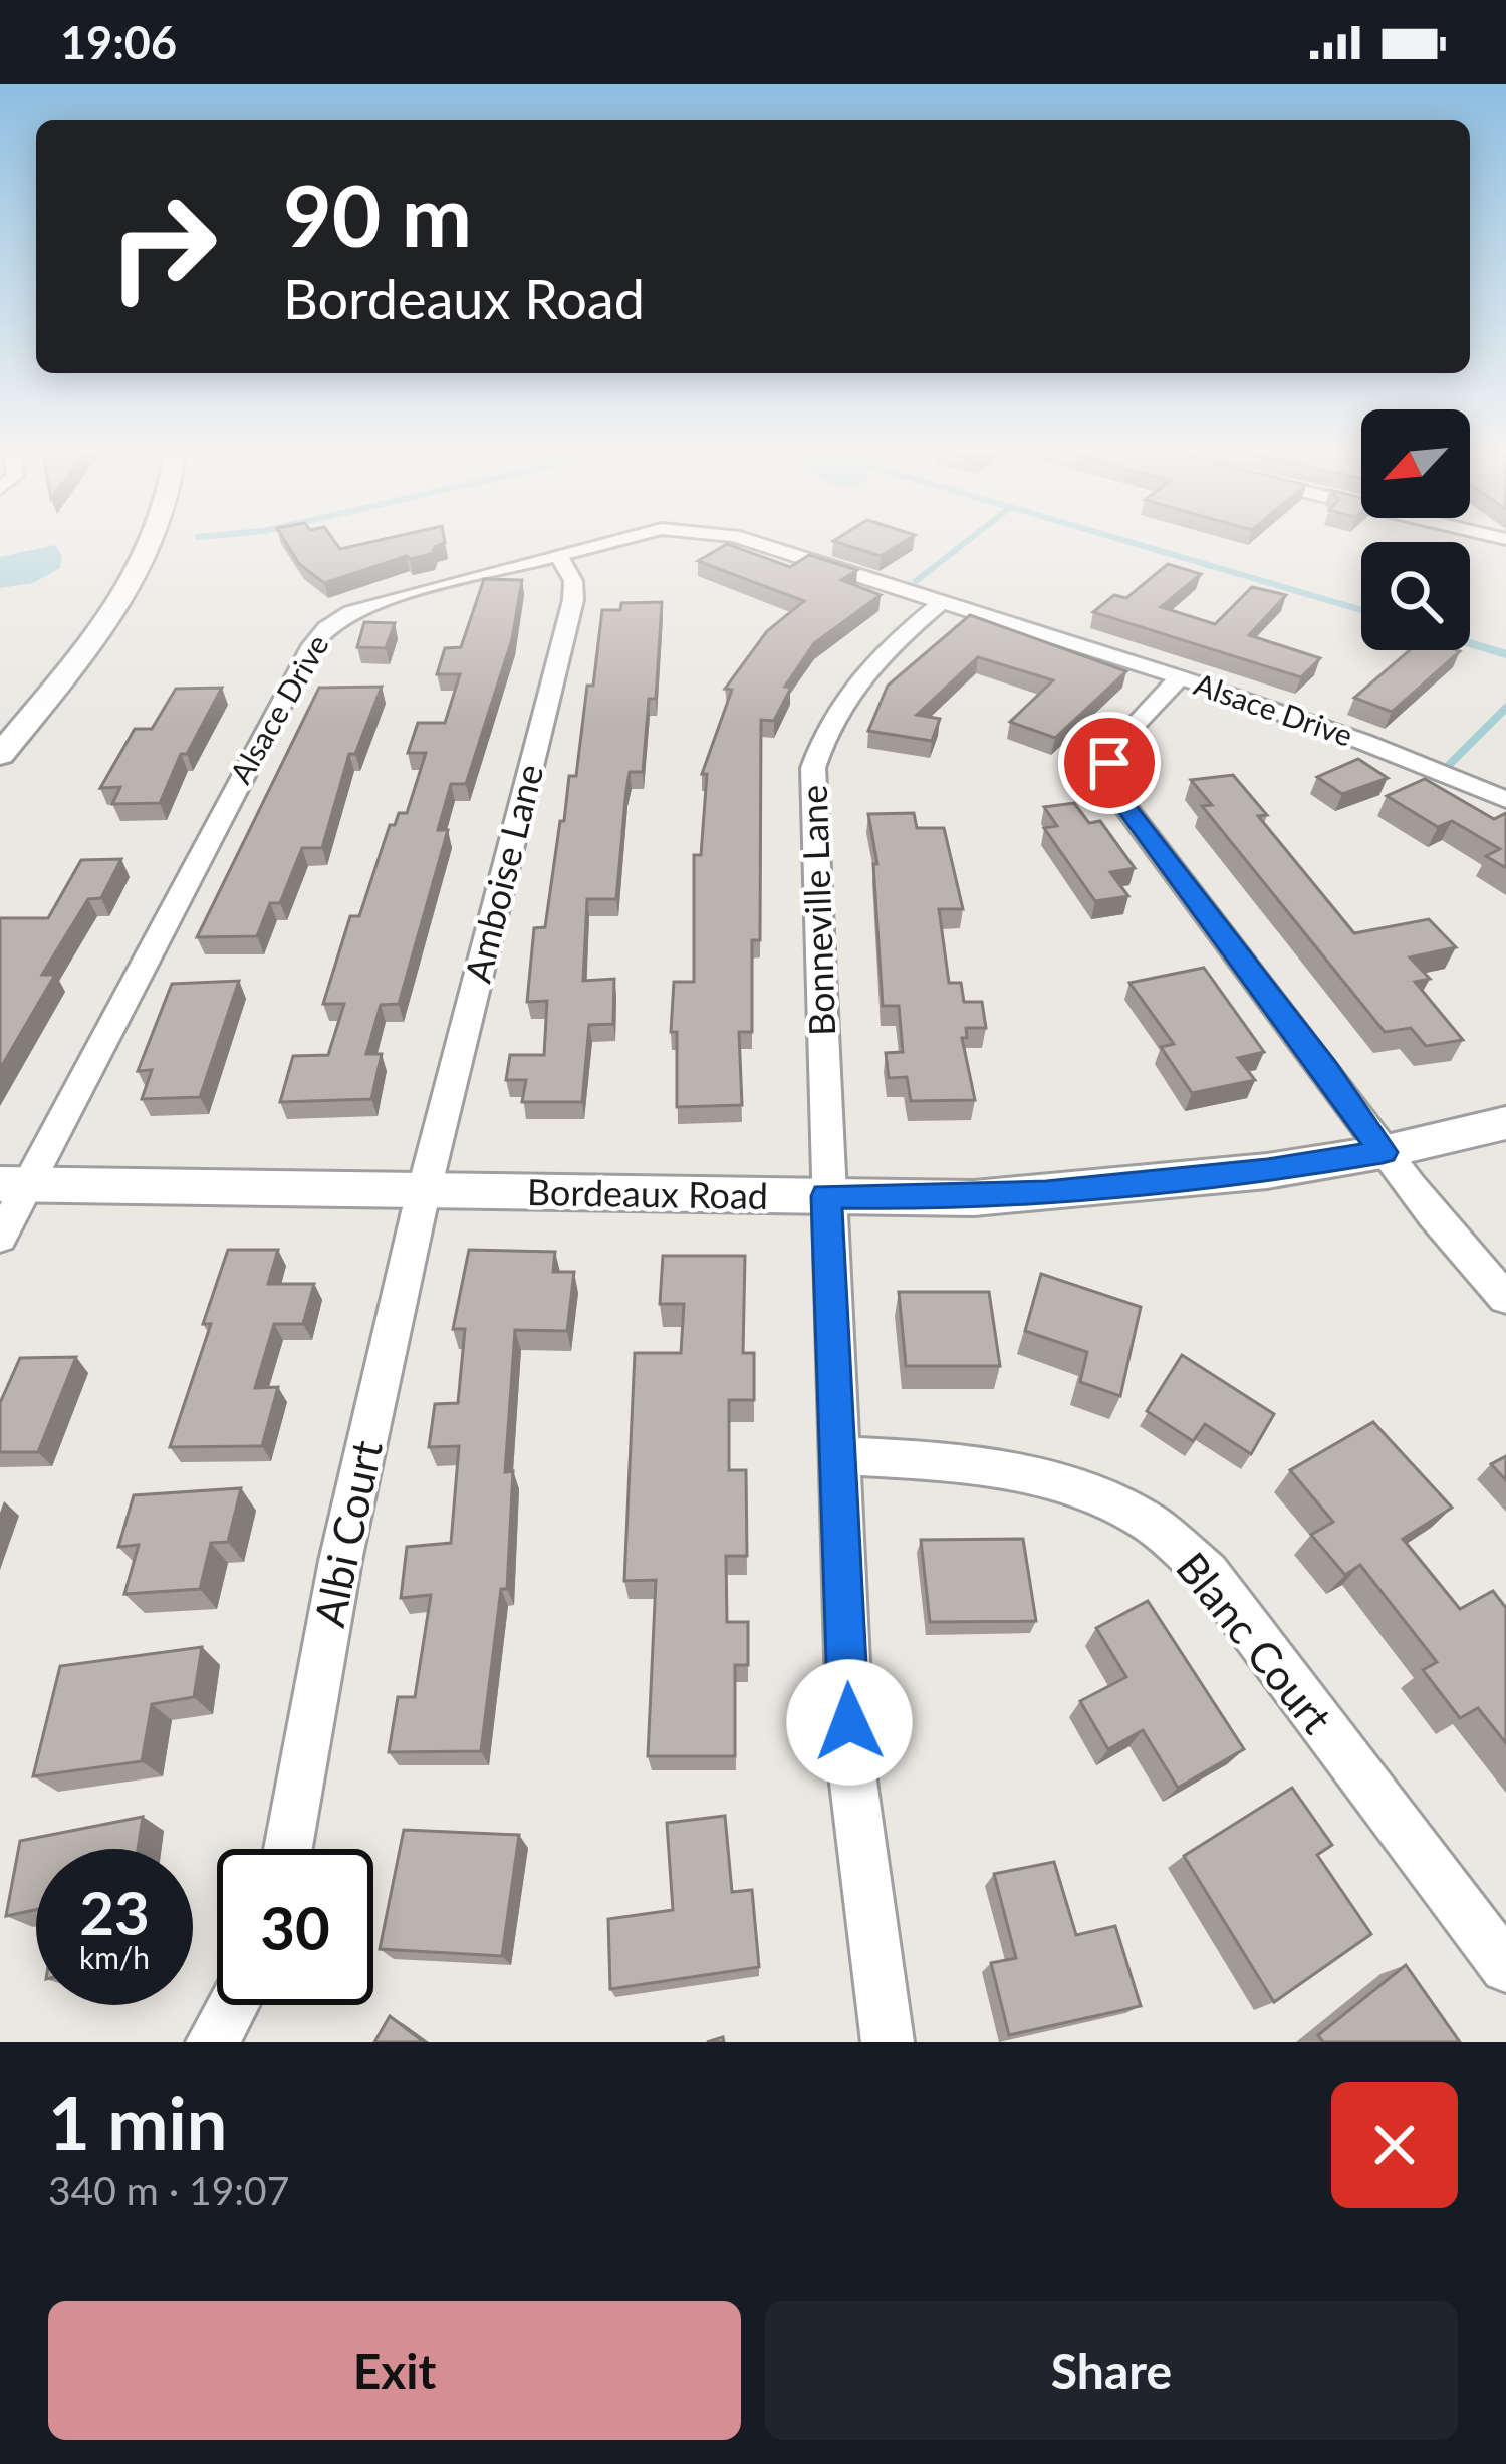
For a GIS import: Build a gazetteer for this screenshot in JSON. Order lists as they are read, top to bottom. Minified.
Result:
{"streets":{"street":["Alsace Drive","Amboise Lane","Bonneville Lane","Bordeaux Road","Albi Court","Blanc Court"]},"crossings":[["Alsace Drive","Amboise Lane"],["Alsace Drive","Bonneville Lane"],["Alsace Drive","Bordeaux Road"],["Amboise Lane","Bordeaux Road"],["Amboise Lane","Albi Court"],["Bonneville Lane","Bordeaux Road"],["Bordeaux Road","Albi Court"]],"north":"bottom left","page":{"status":"19:06","turn":["90 m","Bordeaux Road"],"speed":"23 km/h","limit":"30","heading":["1 min","340 m · 19:07"],"buttons":["Exit","Share"]}}
